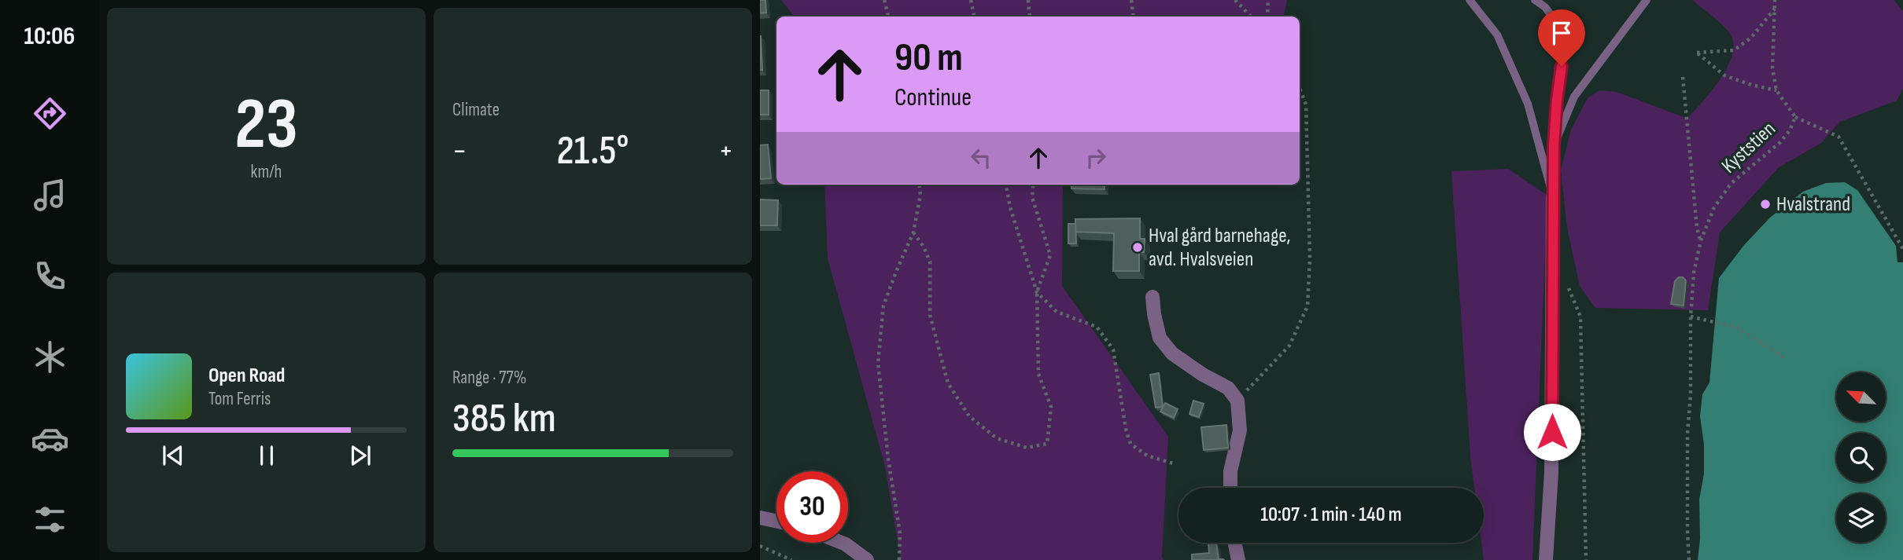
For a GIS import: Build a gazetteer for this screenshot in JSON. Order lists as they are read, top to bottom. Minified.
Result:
{"streets":{"path":["Kyststien"]},"places":["Hvalstrand","Hval gård barnehage, avd. Hvalsveien"],"north":"top left","page":{"tabs":"10:06","tile":[["23","km/h"],"Climate",["Range · 77%","385 km"]],"turn":["90 m","Continue"],"heat":["−","21.5°","+"],"song":["Open Road","Tom Ferris"],"limit":"30","trip":"10:07 · 1 min · 140 m"}}
